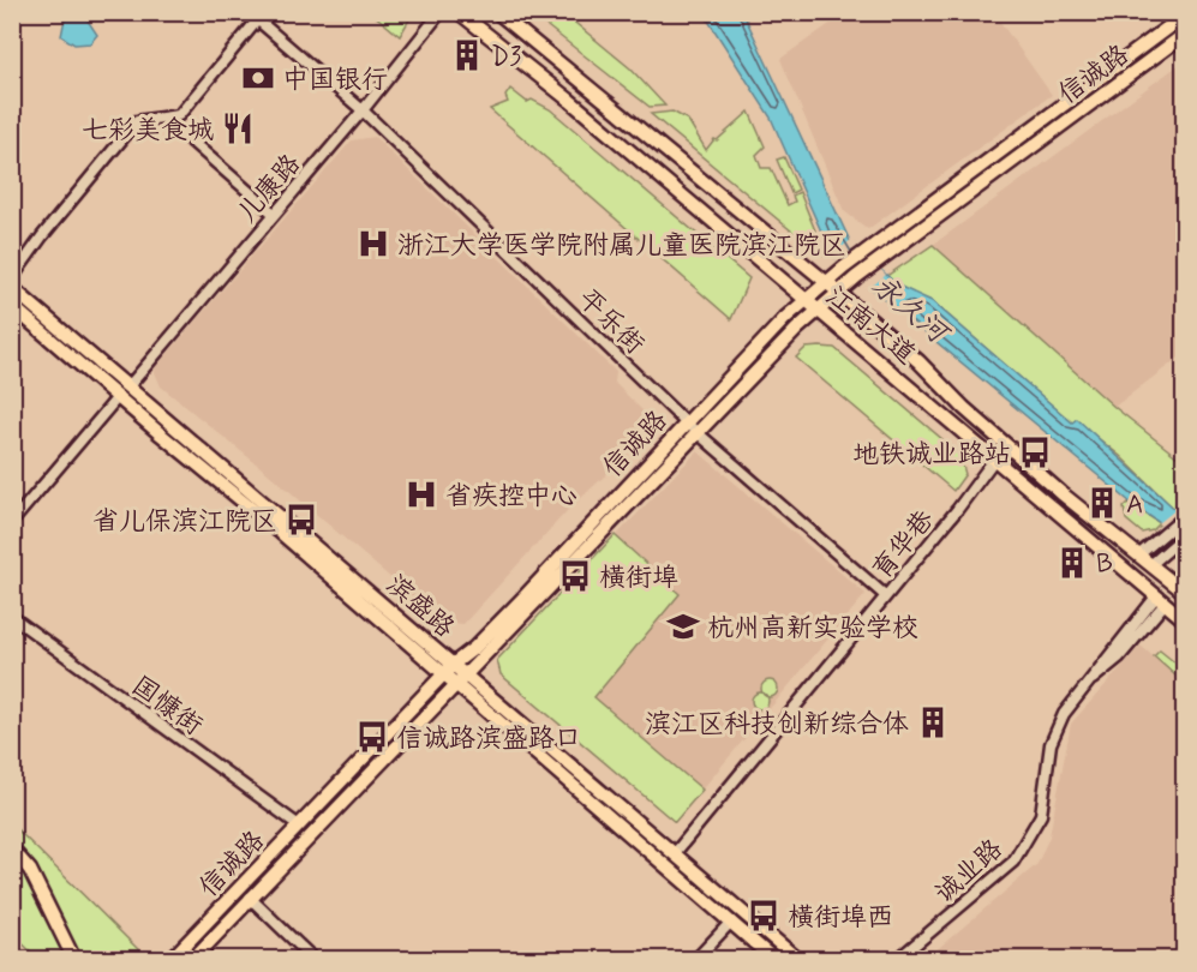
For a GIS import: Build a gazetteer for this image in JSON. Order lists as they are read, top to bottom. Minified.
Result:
{"streets":{"main road":["信诚路","江南大道","滨盛路"],"street":["儿康路","平乐街","育华巷","国慷街","诚业路"]},"crossings":[["信诚路","平乐街"],["信诚路","江南大道"],["信诚路","滨盛路"],["信诚路","国慷街"],["儿康路","平乐街"],["儿康路","滨盛路"],["平乐街","育华巷"],["江南大道","育华巷"],["江南大道","诚业路"],["育华巷","滨盛路"]],"water":["永久河"],"places":{"building":["D3","A","B","滨江区科技创新综合体"],"bank":["中国银行"],"restaurant":["七彩美食城"],"hospital":["浙江大学医学院附属儿童医院滨江院区","省疾控中心"],"bus stop":["地铁诚业路站","省儿保滨江院区","横街埠","信诚路滨盛路口","横街埠西"],"school or university":["杭州高新实验学校"]}}
